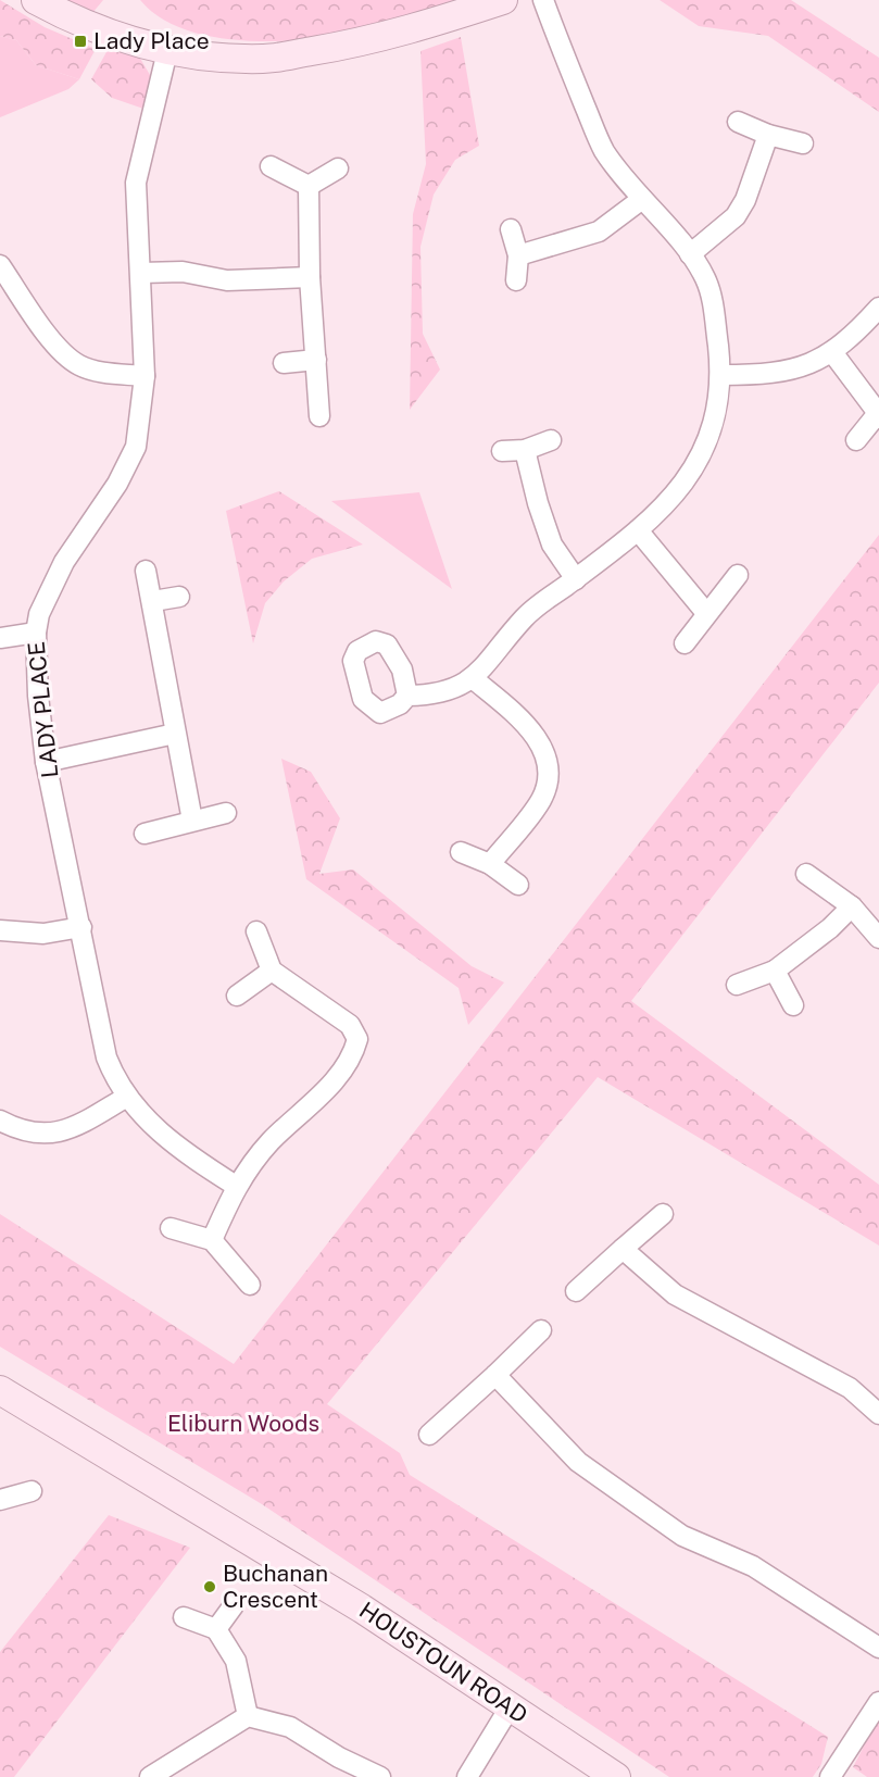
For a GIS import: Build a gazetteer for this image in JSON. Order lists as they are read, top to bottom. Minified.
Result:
{"streets":{"street":["LADY PLACE","HOUSTOUN ROAD"]},"parks":["Eliburn Woods"],"places":{"transit":["Lady Place"],"other":["Buchanan Crescent"]}}
